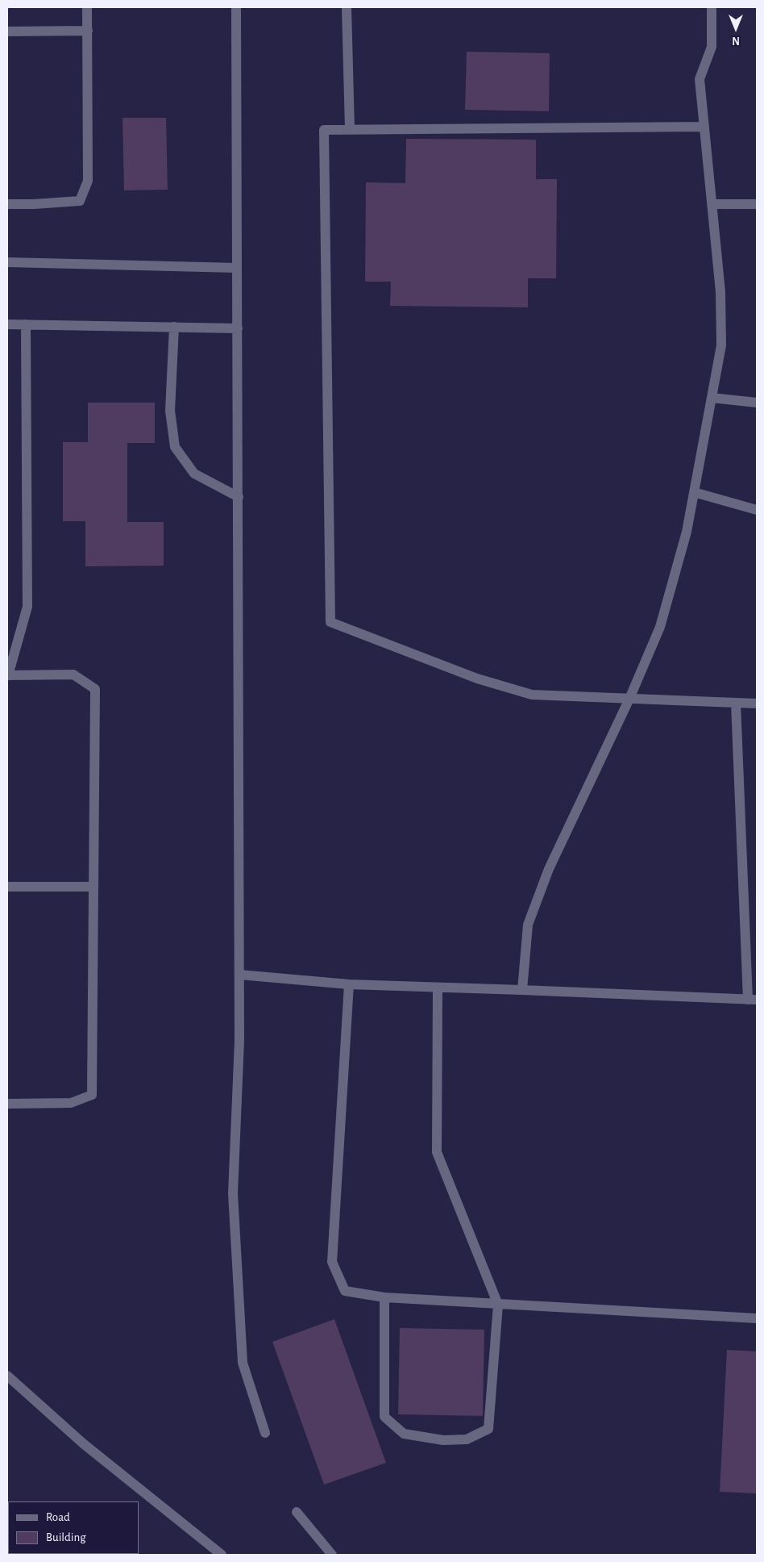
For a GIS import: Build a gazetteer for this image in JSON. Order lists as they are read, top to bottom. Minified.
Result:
{"legend":["Road","Building"],"north":"bottom"}
